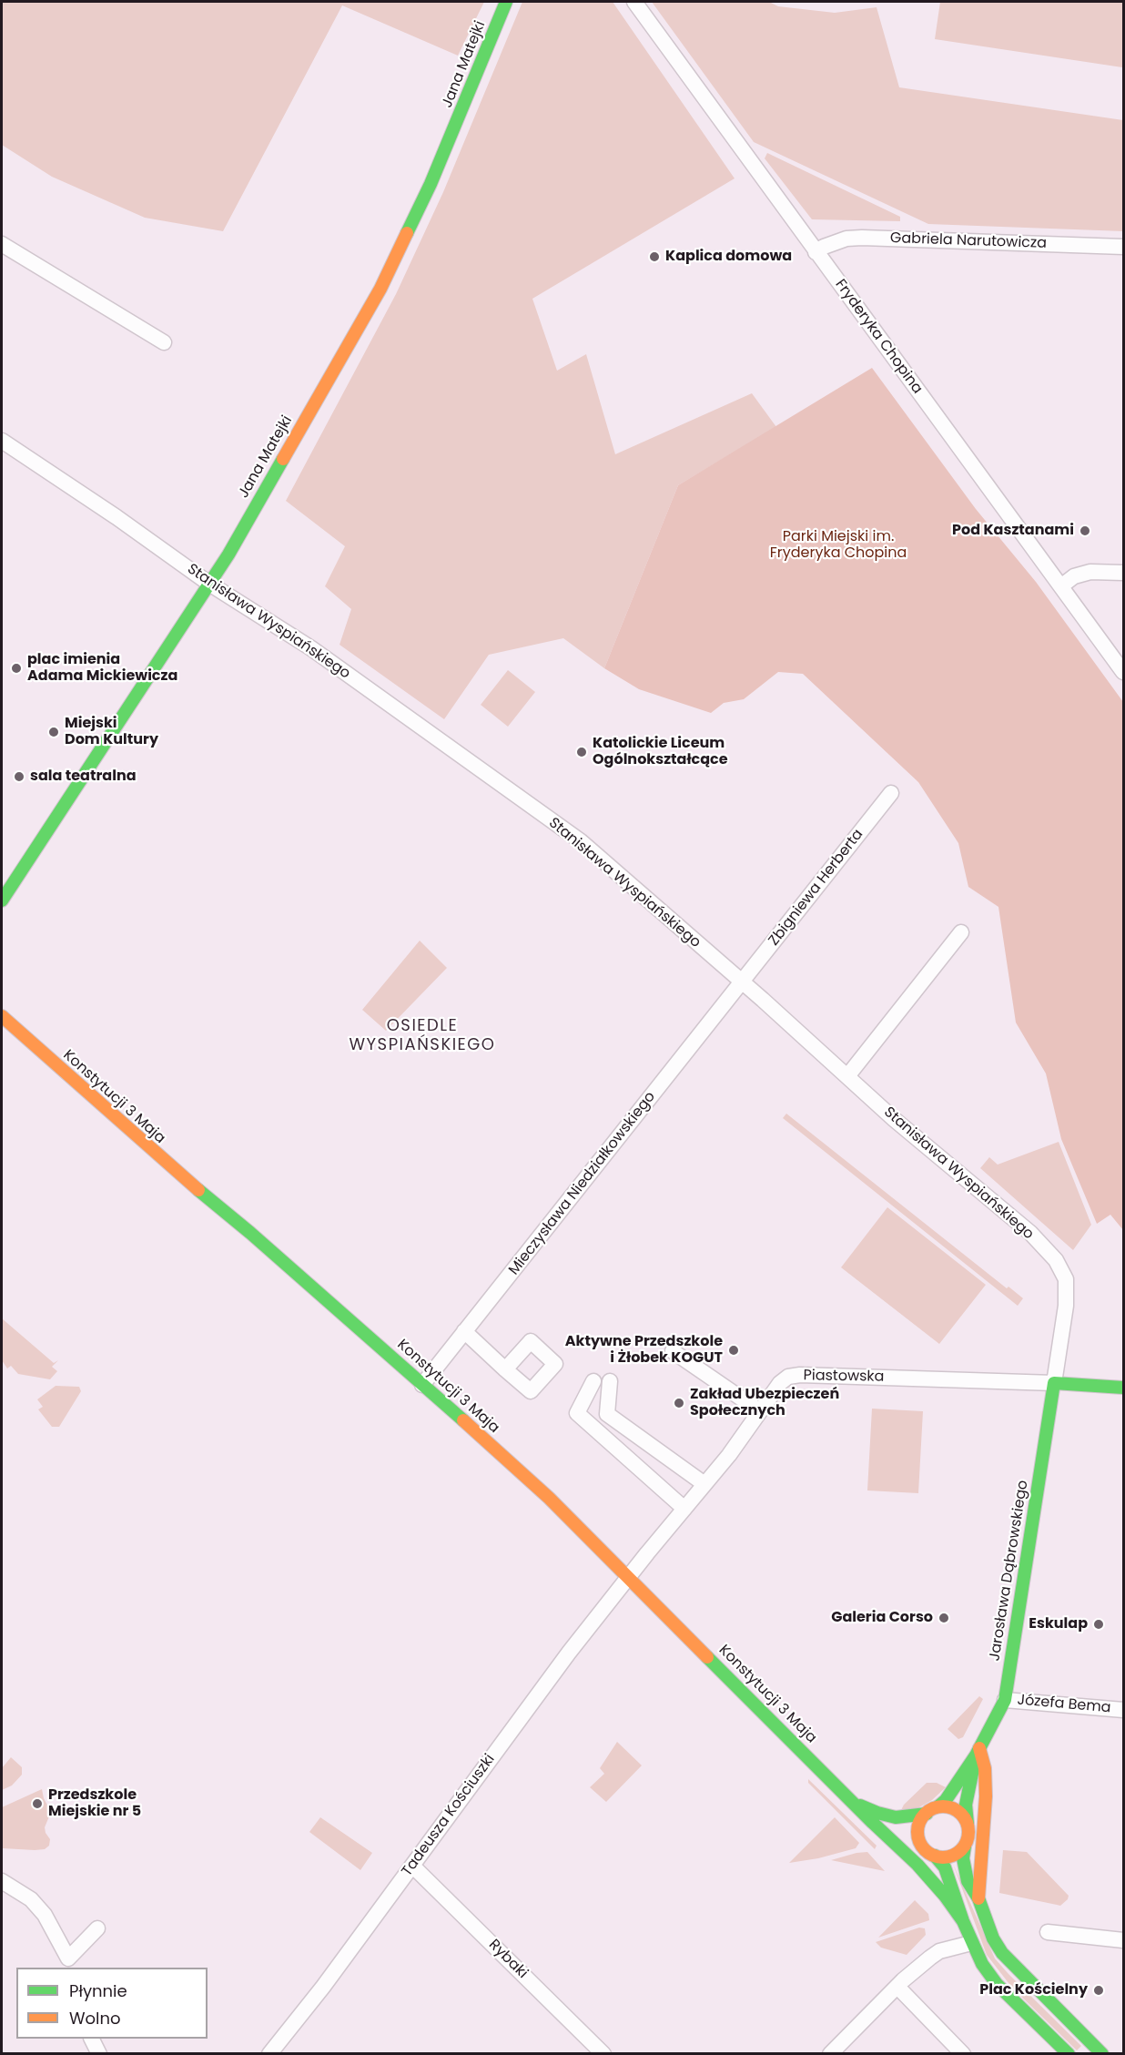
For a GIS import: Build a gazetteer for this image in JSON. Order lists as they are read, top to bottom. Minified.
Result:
{"streets":{"street":["Jana Matejki","Gabriela Narutowicza","Fryderyka Chopina","Stanisława Wyspiańskiego","Zbigniewa Herberta","Konstytucji 3 Maja","Mieczysława Niedziałkowskiego","Piastowska","Jarosława Dąbrowskiego","Józefa Bema","Tadeusza Kościuszki","Rybaki"]},"crossings":[["Jana Matejki","Stanisława Wyspiańskiego"],["Gabriela Narutowicza","Fryderyka Chopina"],["Stanisława Wyspiańskiego","Zbigniewa Herberta"],["Stanisława Wyspiańskiego","Mieczysława Niedziałkowskiego"],["Stanisława Wyspiańskiego","Piastowska"],["Stanisława Wyspiańskiego","Jarosława Dąbrowskiego"],["Zbigniewa Herberta","Mieczysława Niedziałkowskiego"],["Konstytucji 3 Maja","Mieczysława Niedziałkowskiego"],["Konstytucji 3 Maja","Piastowska"],["Konstytucji 3 Maja","Jarosława Dąbrowskiego"],["Konstytucji 3 Maja","Tadeusza Kościuszki"],["Piastowska","Jarosława Dąbrowskiego"],["Piastowska","Tadeusza Kościuszki"],["Jarosława Dąbrowskiego","Józefa Bema"],["Tadeusza Kościuszki","Rybaki"]],"districts":["OSIEDLE WYSPIAŃSKIEGO"],"parks":["Parki Miejski im. Fryderyka Chopina"],"places":["Kaplica domowa","Pod Kasztanami","plac imienia Adama Mickiewicza","Miejski Dom Kultury","Katolickie Liceum Ogólnokształcące","sala teatralna","Aktywne Przedszkole i Żłobek KOGUT","Zakład Ubezpieczeń Społecznych","Galeria Corso","Eskulap","Przedszkole Miejskie nr 5","Plac Kościelny"],"legend":["Płynnie","Wolno"]}
